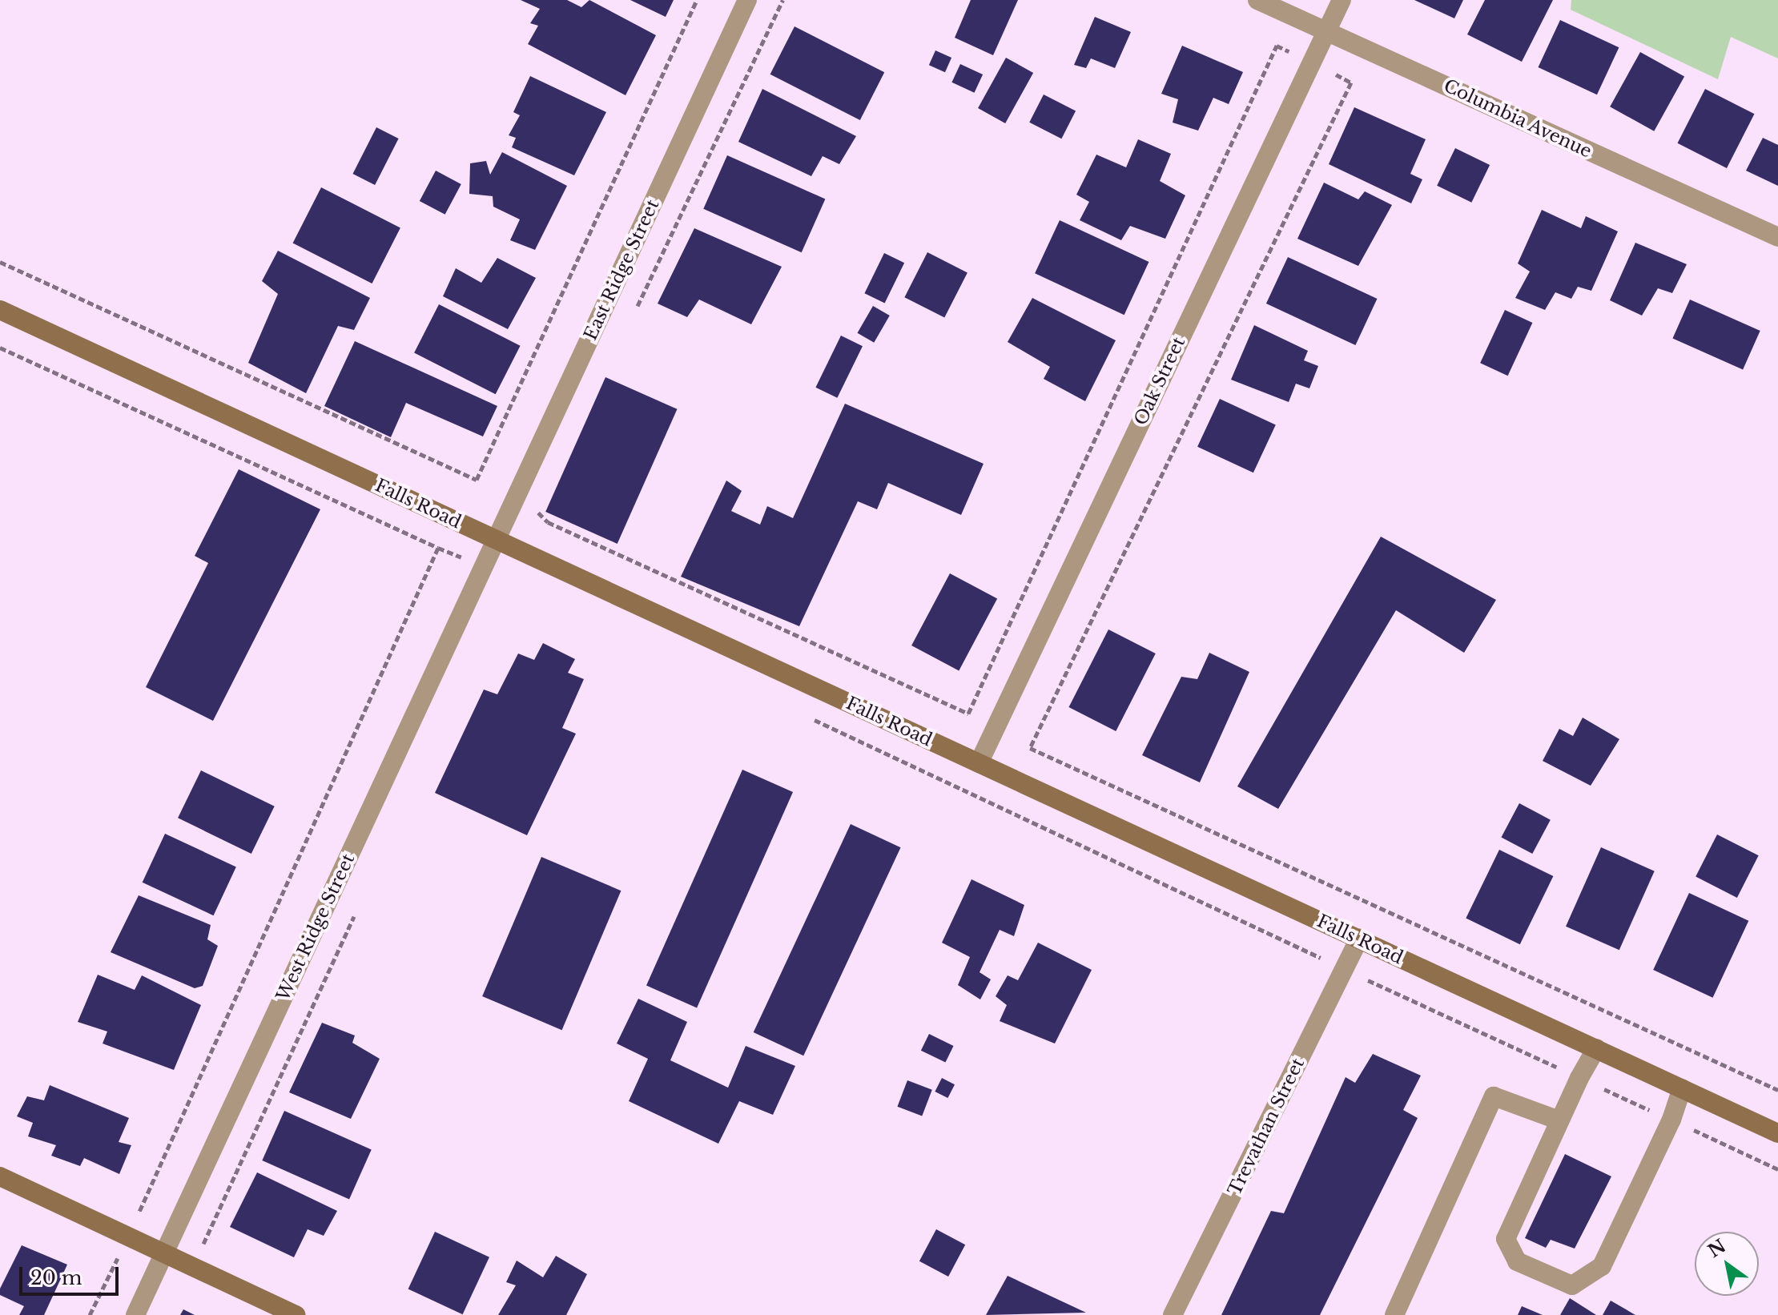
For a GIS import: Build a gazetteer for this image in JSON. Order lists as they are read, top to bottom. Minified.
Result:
{"streets":{"main road":["Falls Road"],"street":["Columbia Avenue","East Ridge Street","Oak Street","West Ridge Street","Trevathan Street"]},"crossings":[["Columbia Avenue","Oak Street"],["East Ridge Street","Falls Road"],["East Ridge Street","West Ridge Street"],["Oak Street","Falls Road"],["Falls Road","West Ridge Street"],["Falls Road","Trevathan Street"]],"scale_bar":"20 m","north":"top left"}
